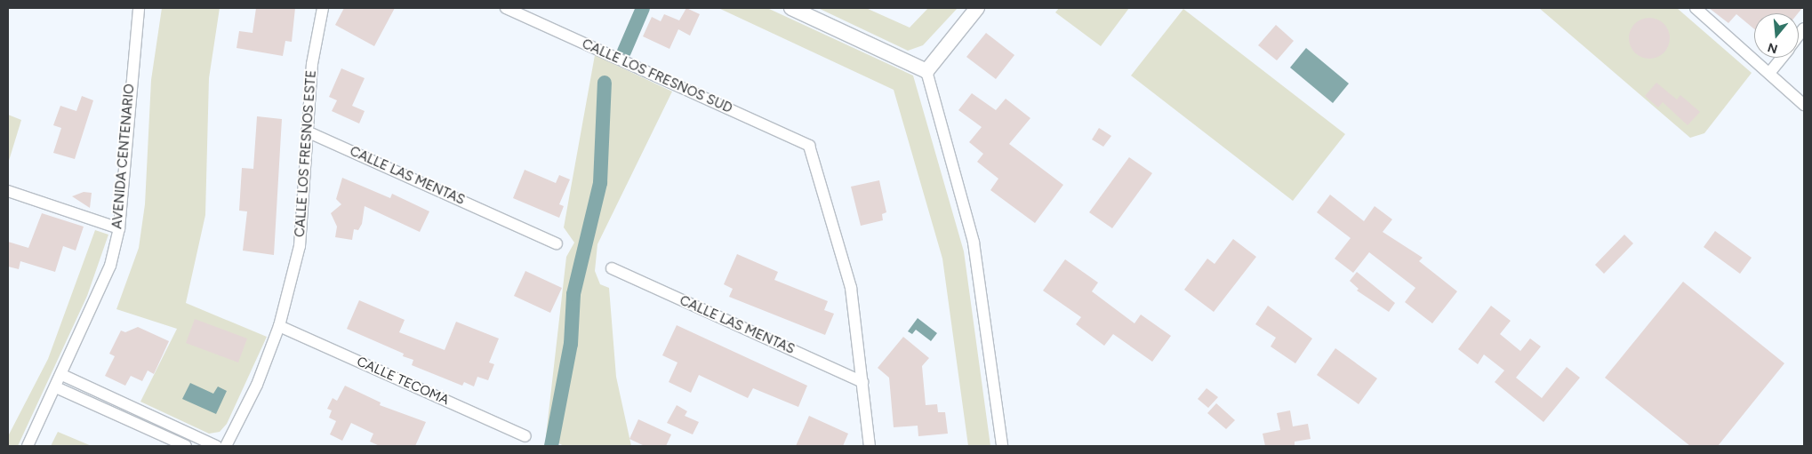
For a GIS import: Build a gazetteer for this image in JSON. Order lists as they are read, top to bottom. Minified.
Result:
{"streets":{"street":["CALLE LOS FRESNOS SUD","CALLE LOS FRESNOS ESTE","AVENIDA CENTENARIO","CALLE LAS MENTAS","CALLE TECOMA"]},"crossings":[["CALLE LOS FRESNOS SUD","CALLE LAS MENTAS"],["CALLE LOS FRESNOS ESTE","CALLE LAS MENTAS"],["CALLE LOS FRESNOS ESTE","CALLE TECOMA"]],"north":"bottom"}
